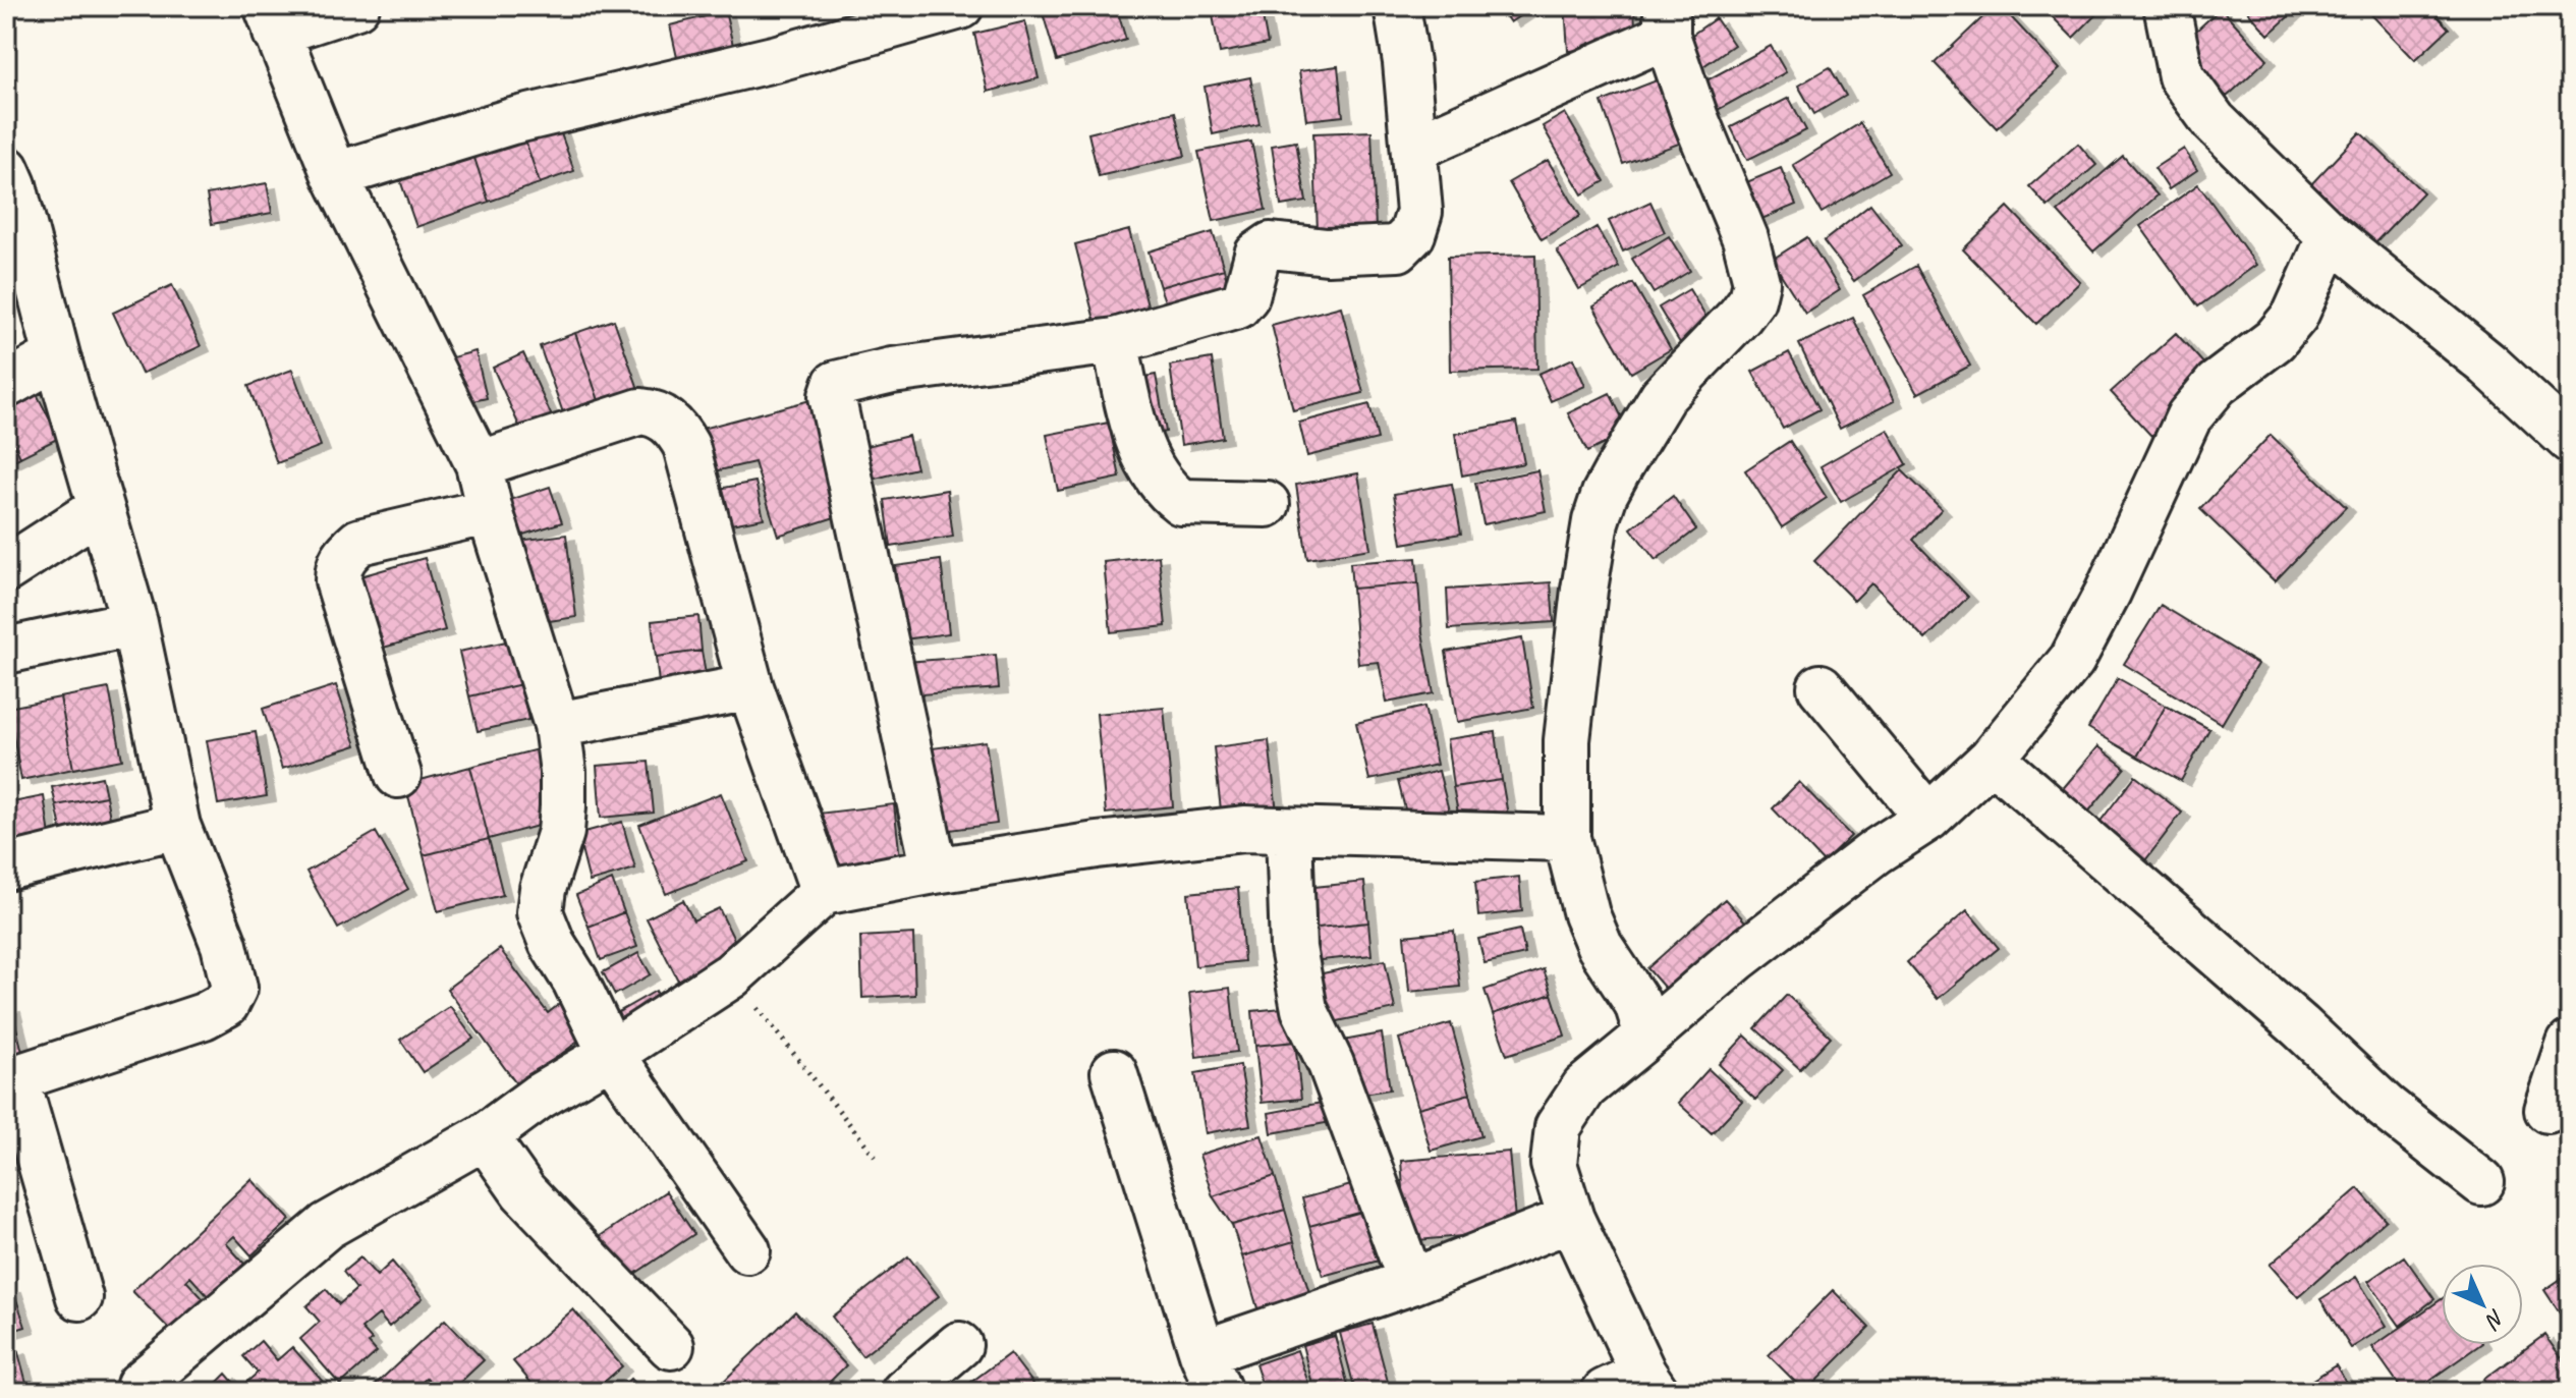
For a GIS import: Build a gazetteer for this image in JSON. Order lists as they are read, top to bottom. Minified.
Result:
{"north":"bottom right"}
